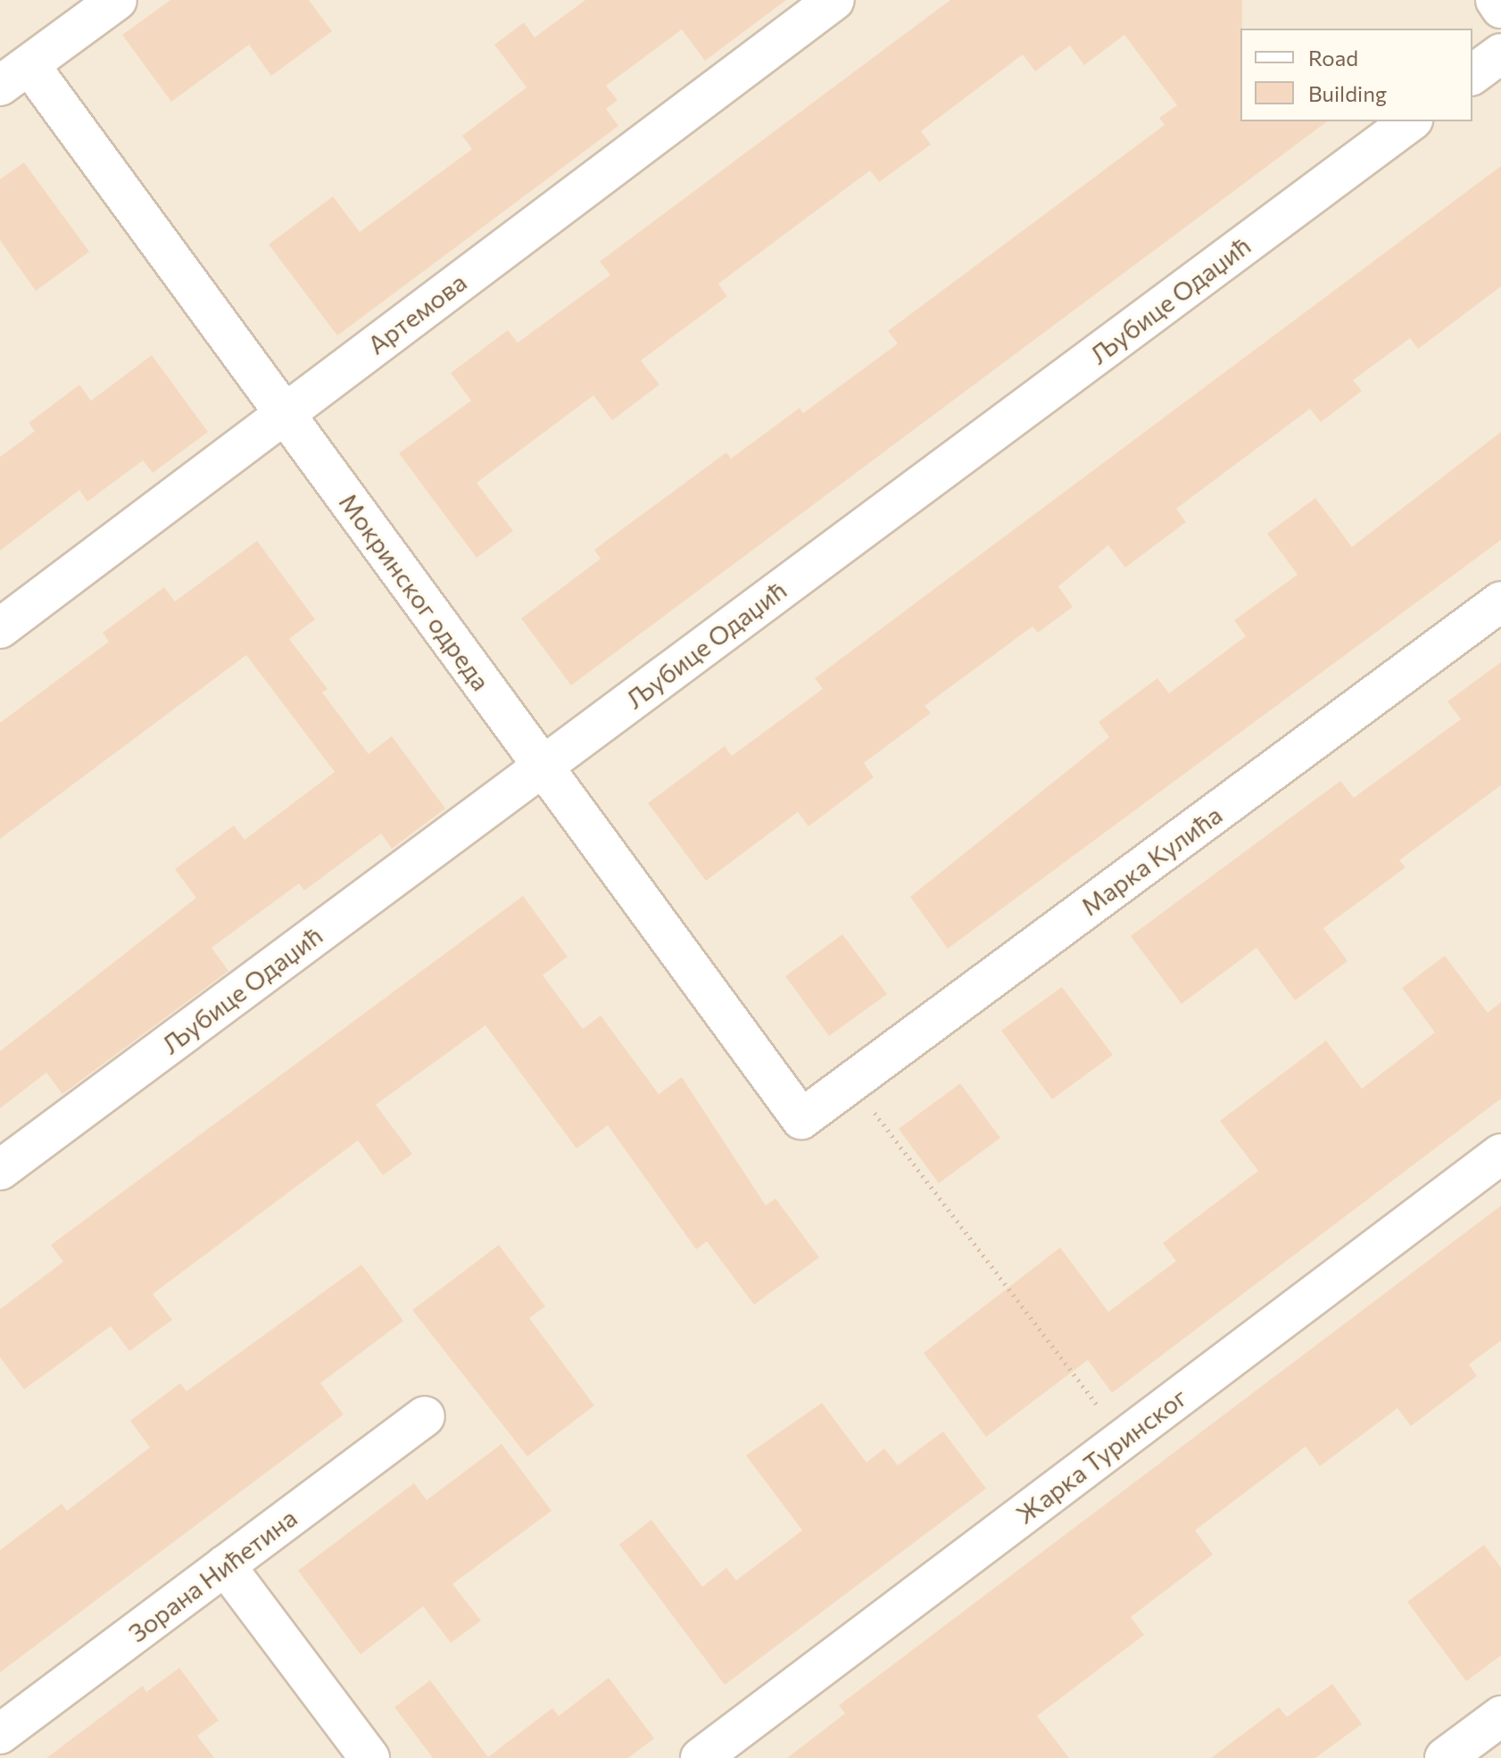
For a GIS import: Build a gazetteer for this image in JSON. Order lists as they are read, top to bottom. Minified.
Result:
{"streets":{"street":["Љубице Одаџић","Артемова","Мокринског одреда","Марка Кулића","Жарка Туринског","Зорана Нићетина"]},"crossings":[["Љубице Одаџић","Мокринског одреда"],["Артемова","Мокринског одреда"],["Мокринског одреда","Марка Кулића"]],"legend":["Road","Building"]}
